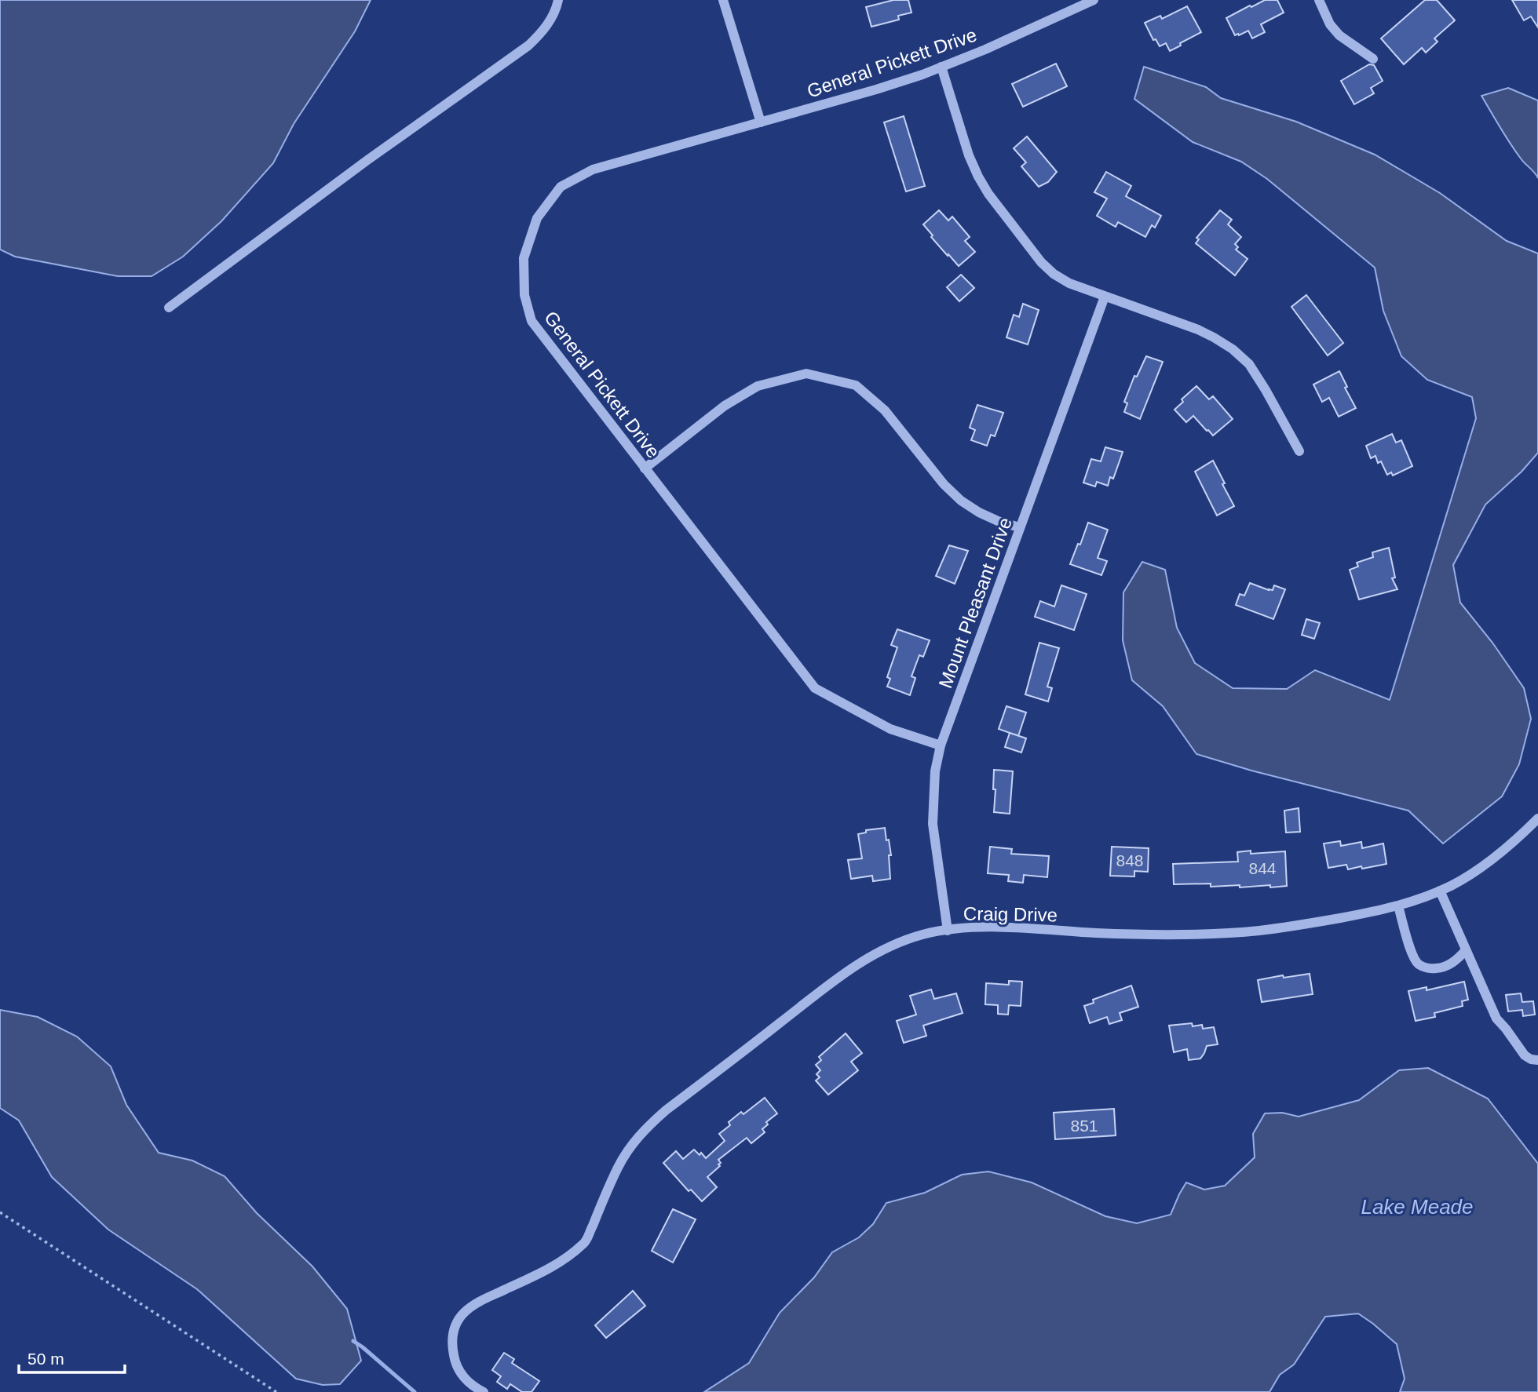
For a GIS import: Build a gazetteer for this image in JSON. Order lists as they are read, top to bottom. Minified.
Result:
{"streets":{"street":["General Pickett Drive","Mount Pleasant Drive","Craig Drive"]},"crossings":[["General Pickett Drive","Mount Pleasant Drive"],["Mount Pleasant Drive","Craig Drive"]],"water":["Lake Meade"],"house_numbers":["848","844","851"],"scale_bar":"50 m"}
